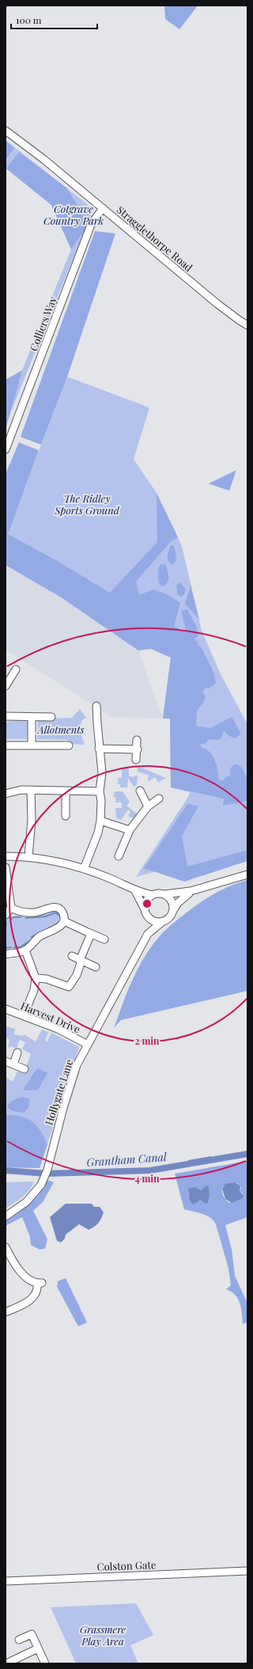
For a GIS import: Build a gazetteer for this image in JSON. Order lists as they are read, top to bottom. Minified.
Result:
{"streets":{"street":["Stragglethorpe Road","Colliers Way","Harvest Drive","Hollygate Lane","Colston Gate"]},"crossings":[["Stragglethorpe Road","Colliers Way"],["Harvest Drive","Hollygate Lane"]],"water":["Grantham Canal"],"parks":["Cotgrave Country Park","The Ridley Sports Ground","Allotments","Grassmere Play Area"],"scale_bar":"100 m","rings":["2 min","4 min"]}
